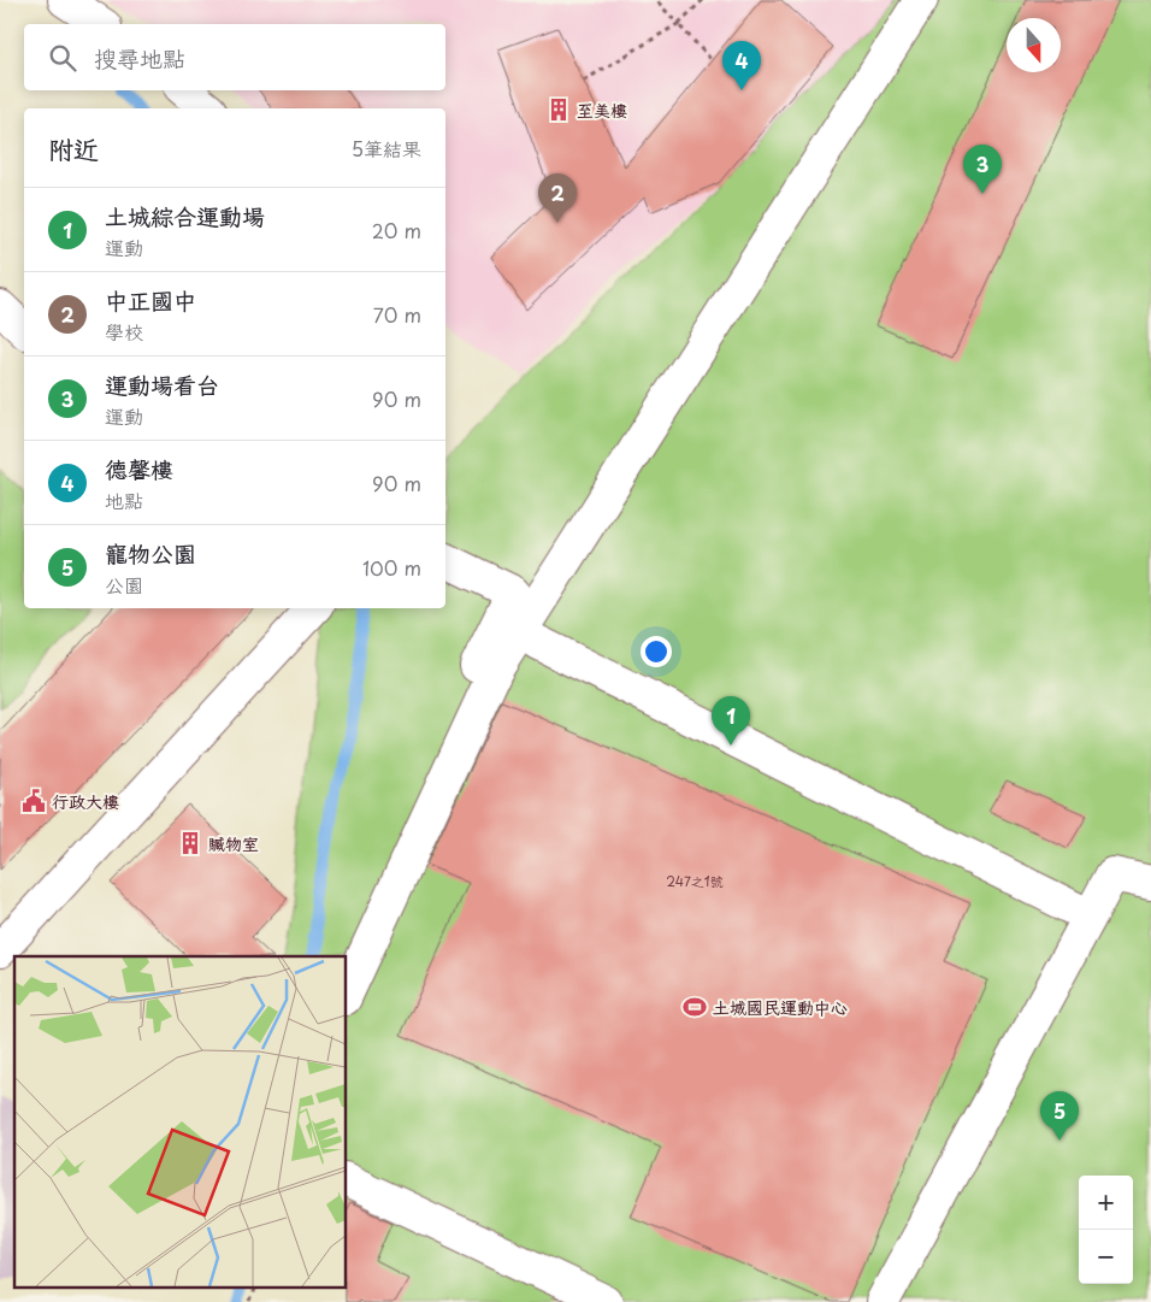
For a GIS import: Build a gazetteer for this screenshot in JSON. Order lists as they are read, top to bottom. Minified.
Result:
{"places":{"building":["至美樓","贓物室"],"public building":["行政大樓"],"sports":["土城國民運動中心"]},"house_numbers":["247之1號"],"north":"bottom","page":{"search":"搜尋地點","pins":["4","3","2","1","5"],"heading":["附近","5筆結果"],"list":[{"mark":"1","name":"土城綜合運動場","note":"運動","value":"20 m"},{"mark":"2","name":"中正國中","note":"學校","value":"70 m"},{"mark":"3","name":"運動場看台","note":"運動","value":"90 m"},{"mark":"4","name":"德馨樓","note":"地點","value":"90 m"},{"mark":"5","name":"寵物公園","note":"公園","value":"100 m"}],"map_buttons":["+","−"]}}
